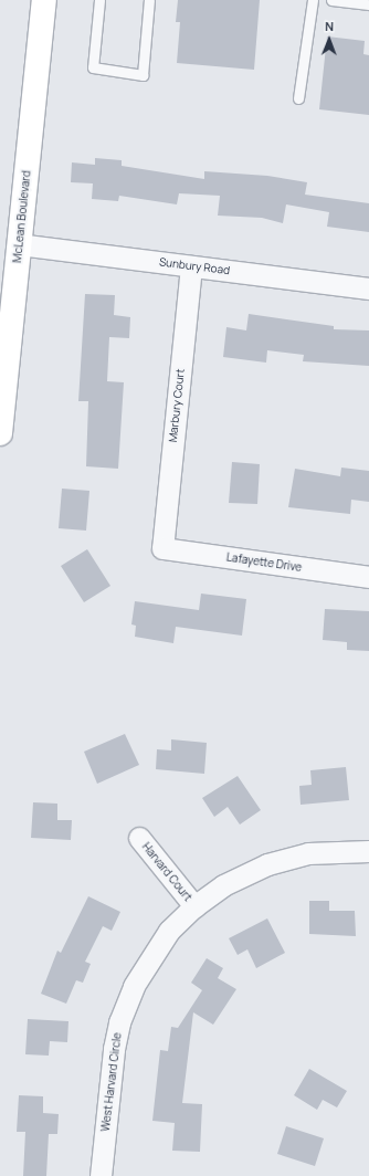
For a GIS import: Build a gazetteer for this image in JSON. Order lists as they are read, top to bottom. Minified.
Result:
{"streets":{"main road":["McLean Boulevard"],"street":["Sunbury Road","Marbury Court","Lafayette Drive","Harvard Court","West Harvard Circle"]},"crossings":[["McLean Boulevard","Sunbury Road"],["Sunbury Road","Marbury Court"],["Marbury Court","Lafayette Drive"],["Harvard Court","West Harvard Circle"]],"north":"top"}
